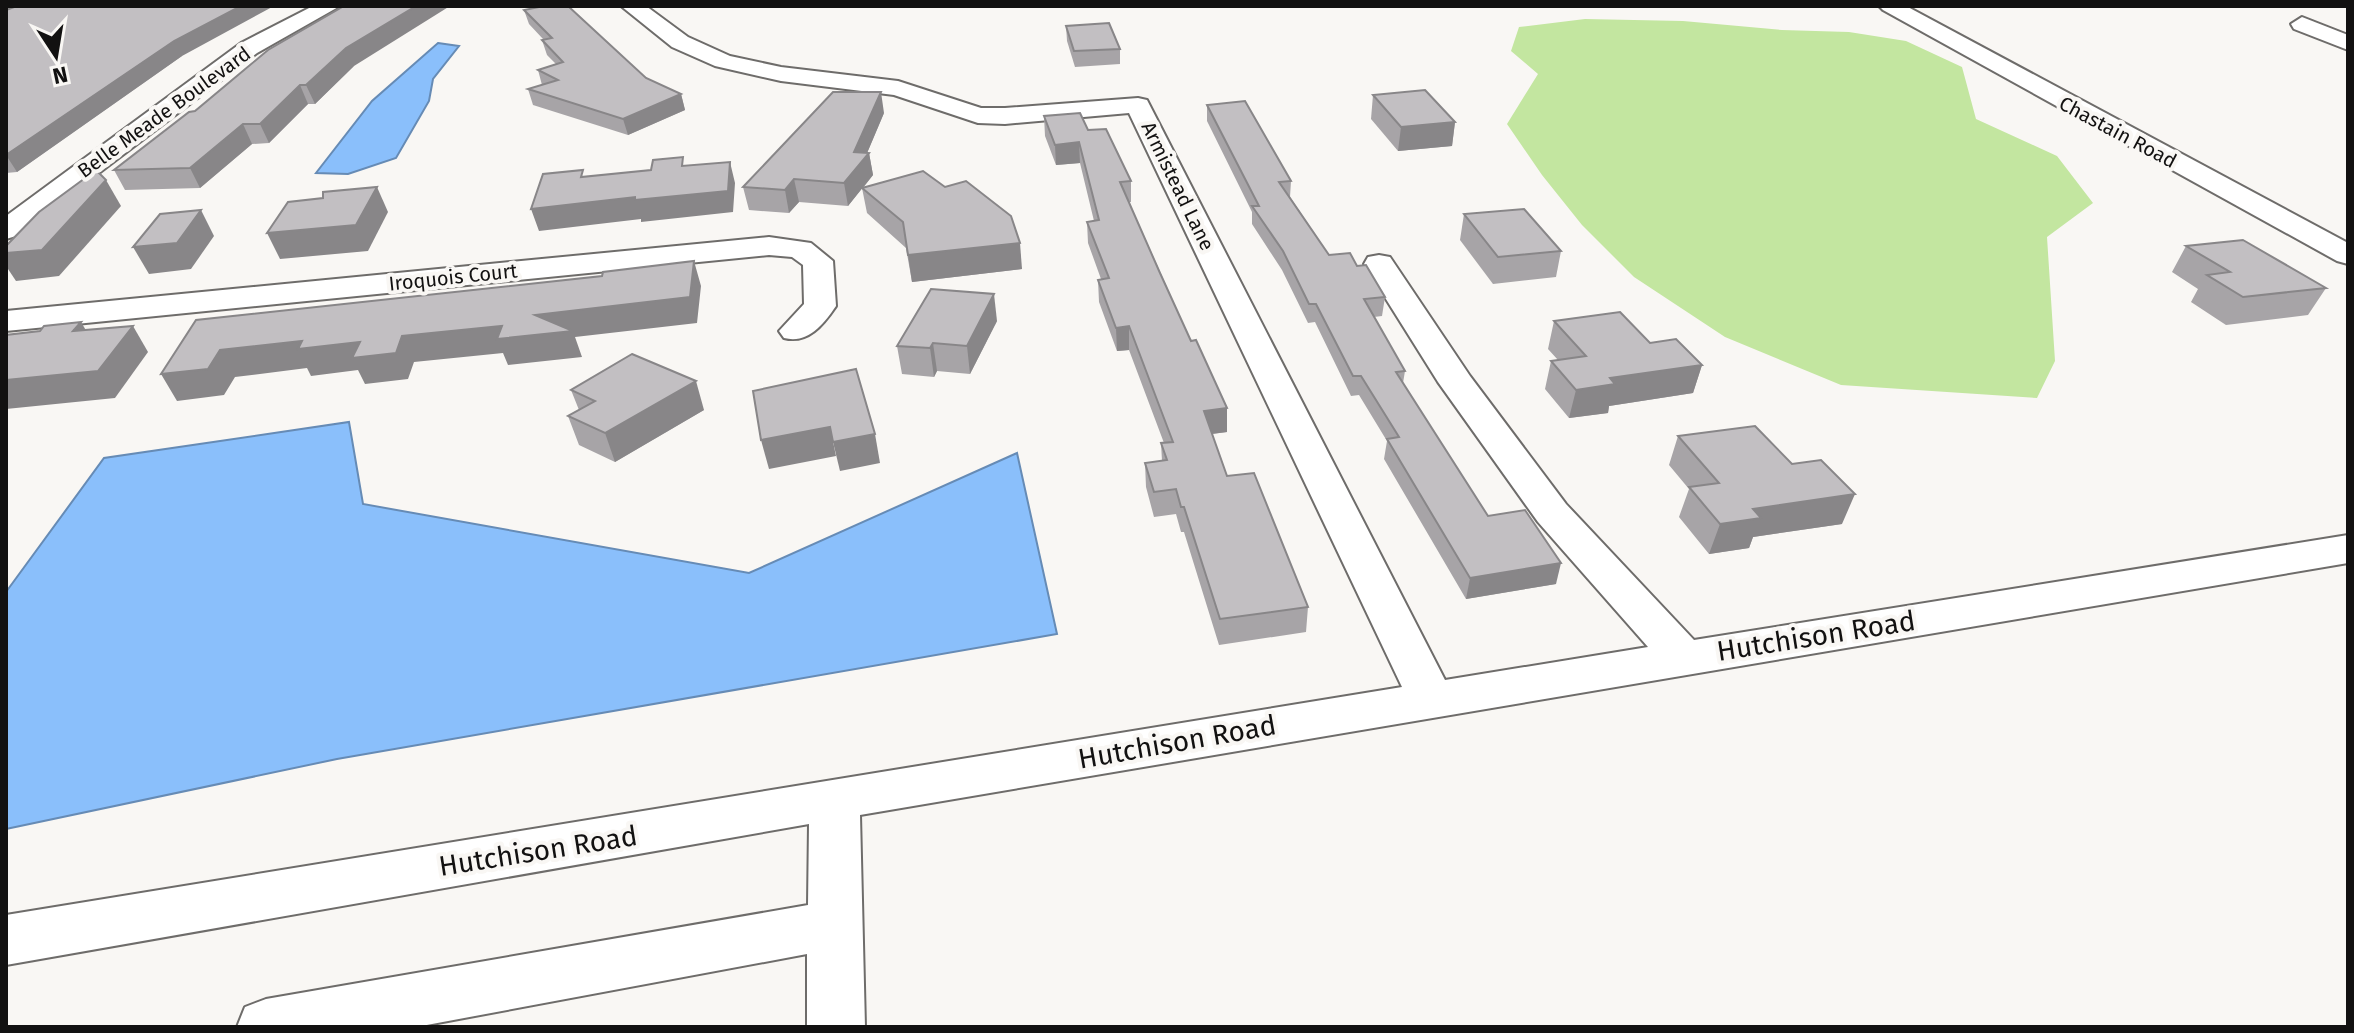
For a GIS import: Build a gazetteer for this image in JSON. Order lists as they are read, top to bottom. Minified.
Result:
{"streets":{"street":["Belle Meade Boulevard","Chastain Road","Armistead Lane","Iroquois Court","Hutchison Road"]},"crossings":[["Armistead Lane","Hutchison Road"]],"north":"bottom"}
